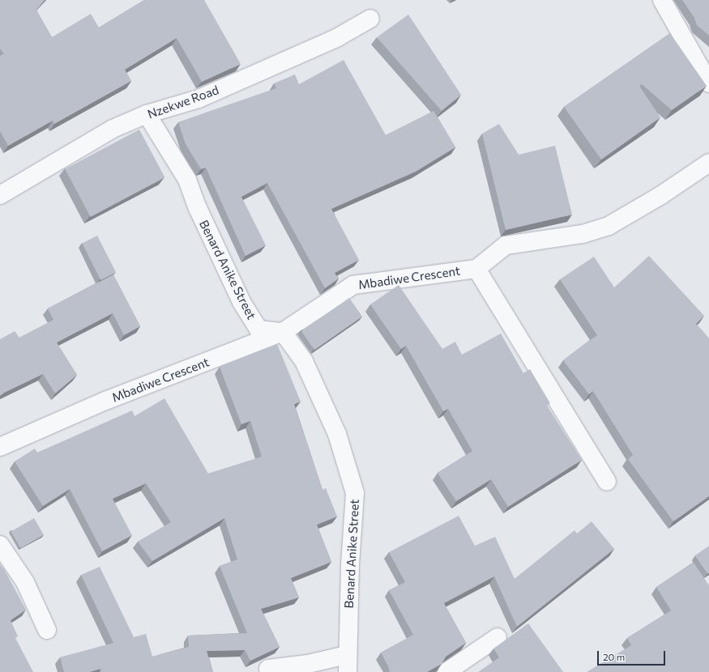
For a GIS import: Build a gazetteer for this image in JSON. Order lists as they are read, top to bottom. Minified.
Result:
{"streets":{"street":["Nzekwe Road","Benard Anike Street","Mbadiwe Crescent"]},"crossings":[["Nzekwe Road","Benard Anike Street"],["Benard Anike Street","Mbadiwe Crescent"]],"scale_bar":"20 m"}
